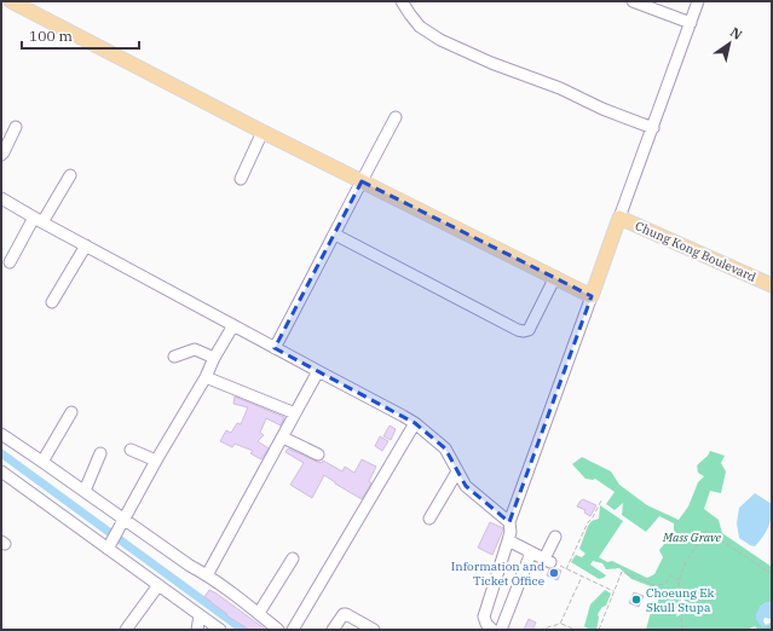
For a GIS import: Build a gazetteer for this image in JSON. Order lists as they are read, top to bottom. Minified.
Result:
{"streets":{"main road":["Chung Kong Boulevard"]},"parks":["Mass Grave"],"places":["Information and Ticket Office","Choeung Ek Skull Stupa"],"scale_bar":"100 m","north":"top right"}
